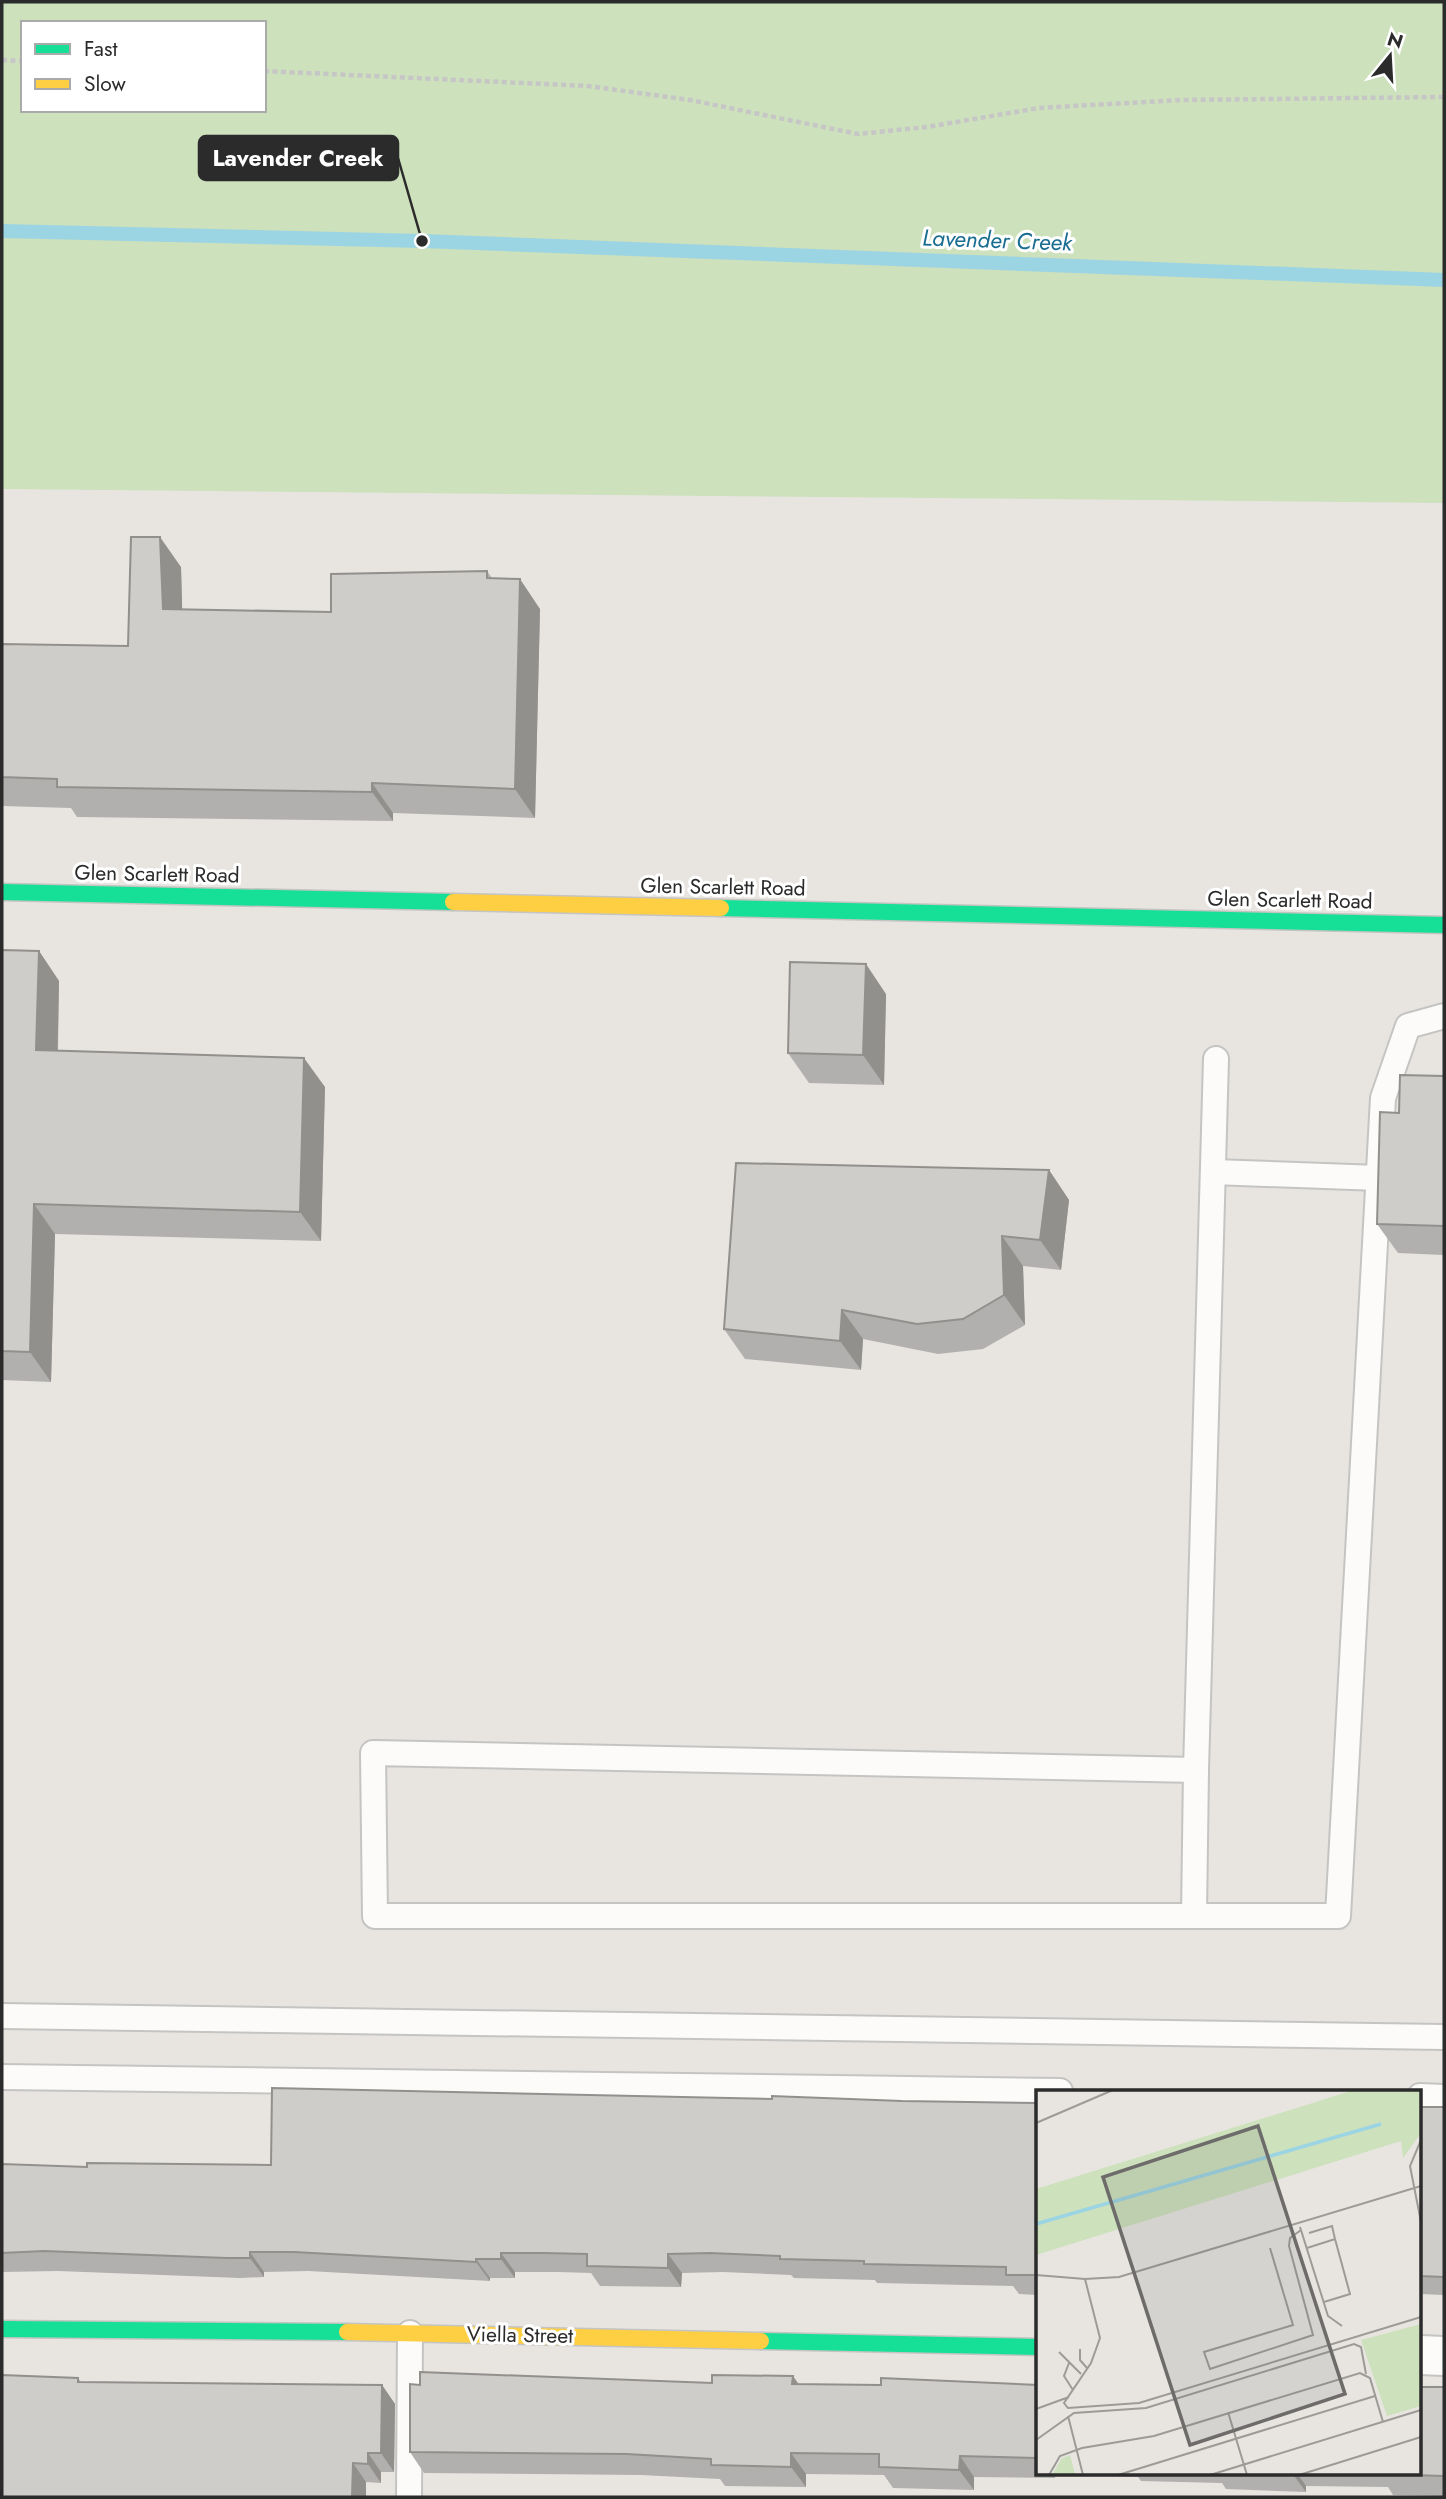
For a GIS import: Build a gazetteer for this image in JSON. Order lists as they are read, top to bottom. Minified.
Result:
{"streets":{"street":["Glen Scarlett Road","Viella Street"]},"water":["Lavender Creek"],"places":["Lavender Creek"],"legend":["Fast","Slow"],"north":"top"}
